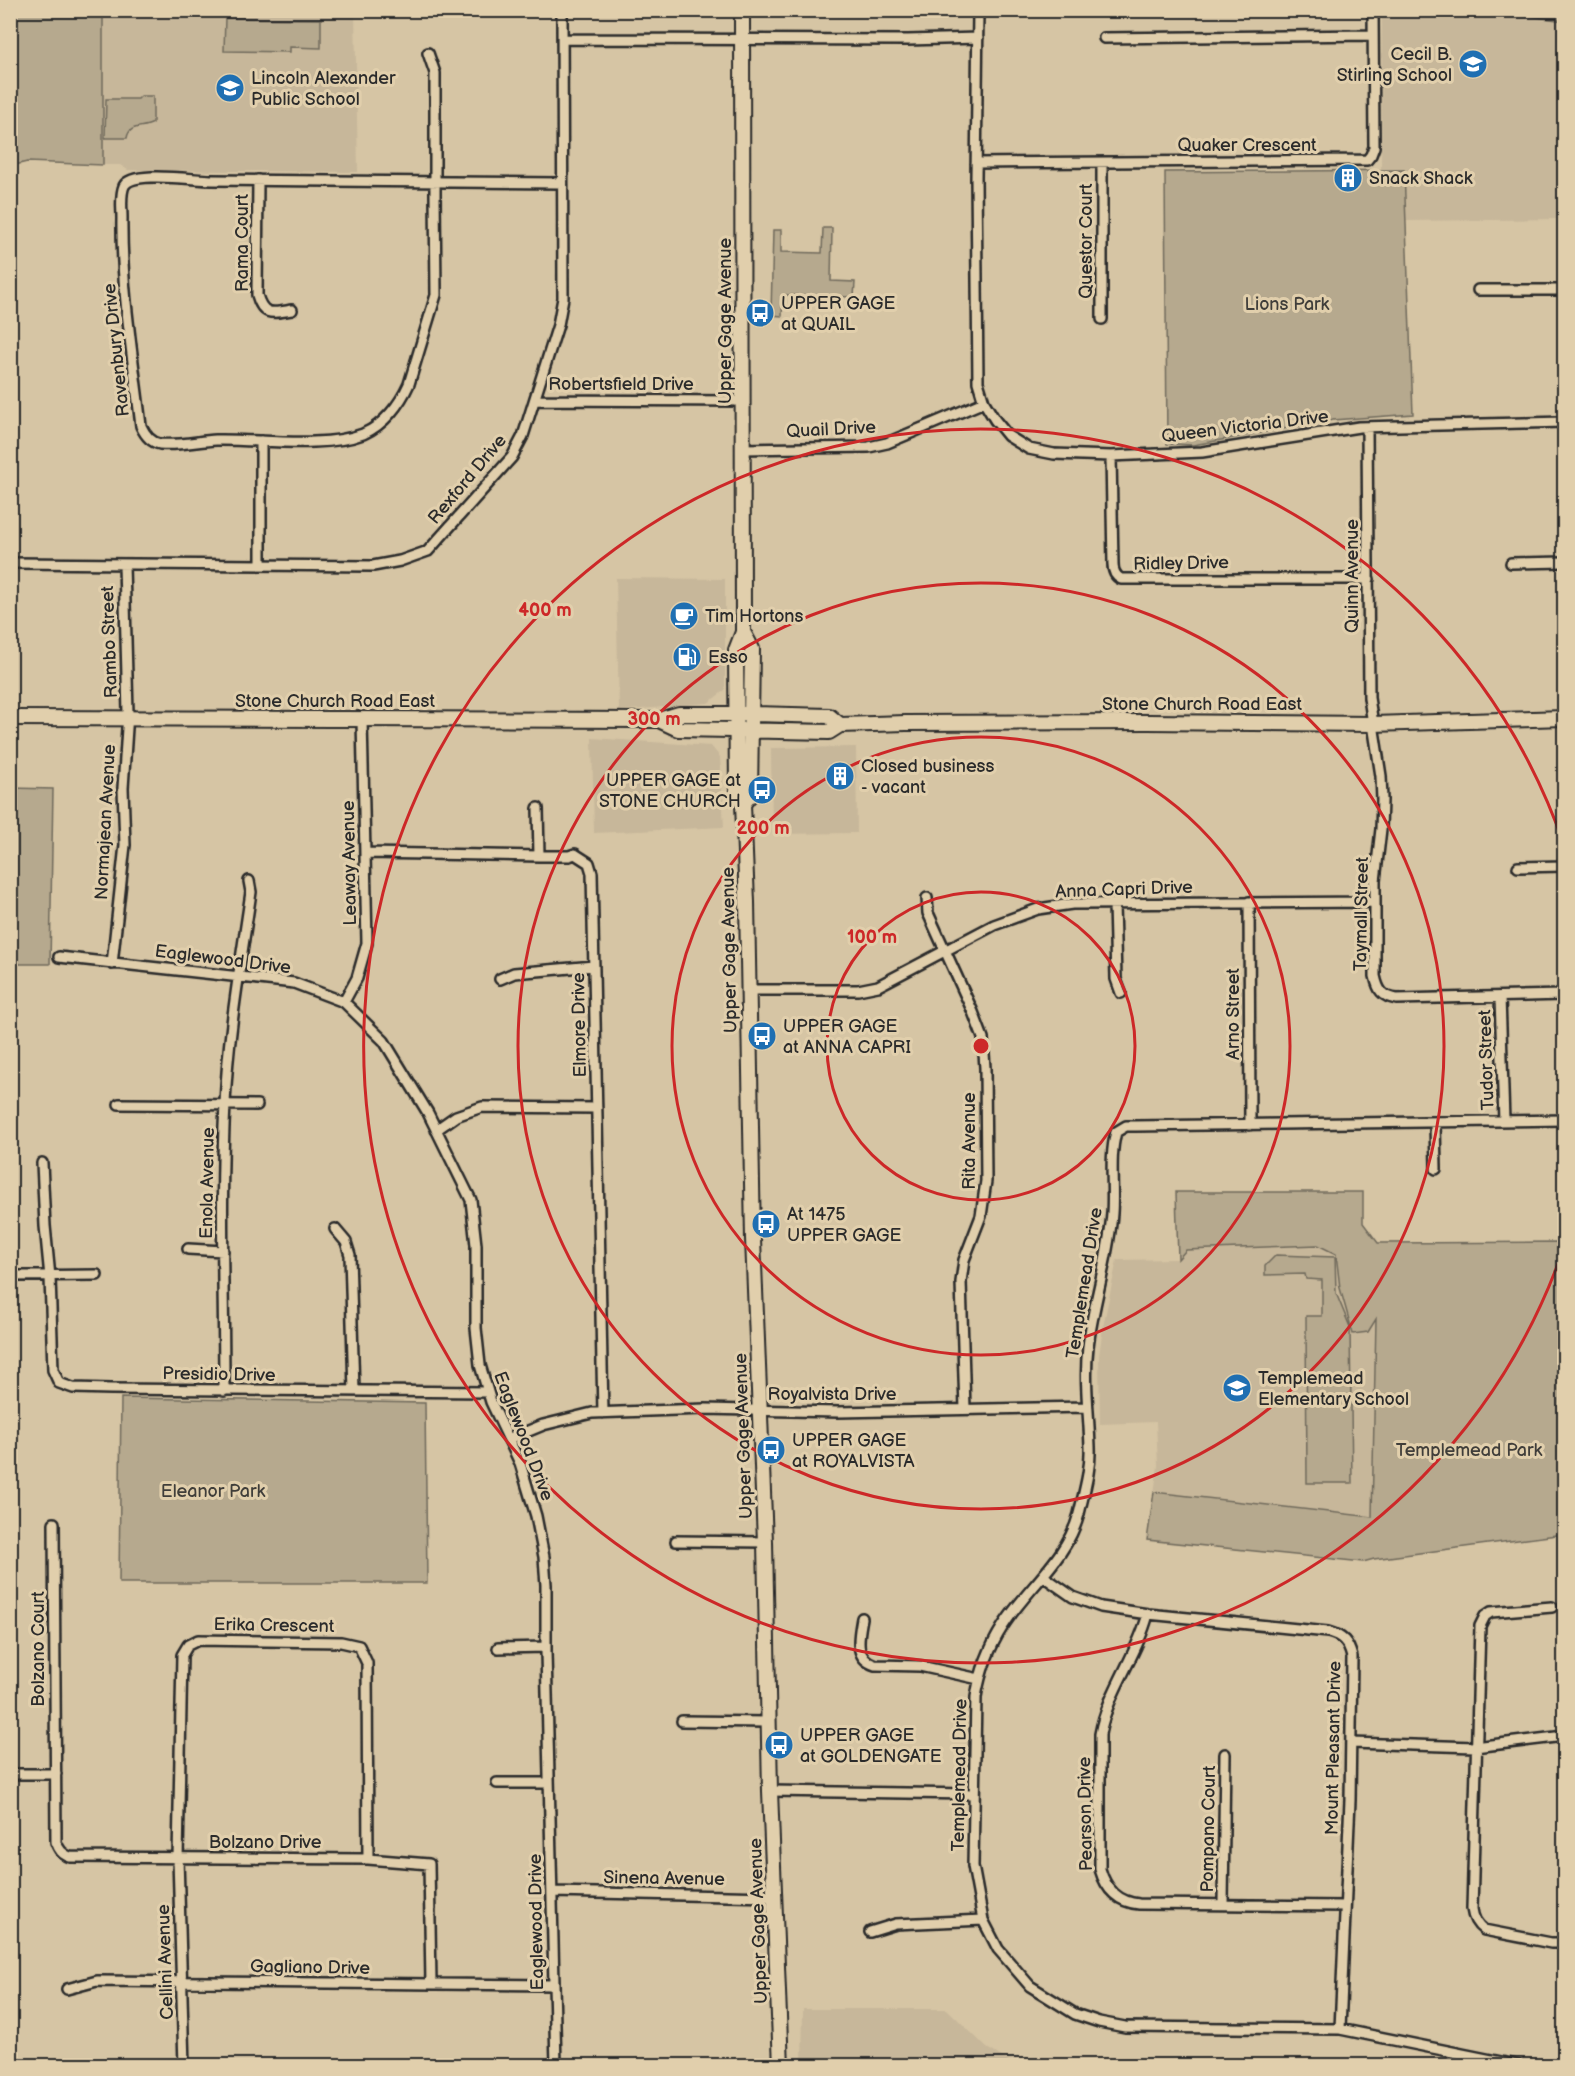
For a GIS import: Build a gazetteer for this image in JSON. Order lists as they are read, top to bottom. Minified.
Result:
{"streets":{"main road":["Upper Gage Avenue","Stone Church Road East"],"street":["Quaker Crescent","Questor Court","Rama Court","Ravenbury Drive","Robertsfield Drive","Queen Victoria Drive","Quail Drive","Rexford Drive","Ridley Drive","Quinn Avenue","Rambo Street","Normajean Avenue","Leaway Avenue","Anna Capri Drive","Taymall Street","Eaglewood Drive","Arno Street","Elmore Drive","Tudor Street","Rita Avenue","Enola Avenue","Templemead Drive","Presidio Drive","Royalvista Drive","Erika Crescent","Bolzano Court","Mount Pleasant Drive","Pearson Drive","Pompano Court","Bolzano Drive","Sinena Avenue","Cellini Avenue","Gagliano Drive"]},"crossings":[["Quaker Crescent","Questor Court"],["Quaker Crescent","Queen Victoria Drive"],["Rama Court","Ravenbury Drive"],["Upper Gage Avenue","Robertsfield Drive"],["Upper Gage Avenue","Quail Drive"],["Upper Gage Avenue","Stone Church Road East"],["Upper Gage Avenue","Anna Capri Drive"],["Upper Gage Avenue","Royalvista Drive"],["Upper Gage Avenue","Sinena Avenue"],["Ravenbury Drive","Rexford Drive"],["Robertsfield Drive","Rexford Drive"],["Queen Victoria Drive","Quail Drive"],["Queen Victoria Drive","Ridley Drive"],["Queen Victoria Drive","Quinn Avenue"],["Rexford Drive","Rambo Street"],["Ridley Drive","Quinn Avenue"],["Quinn Avenue","Stone Church Road East"],["Quinn Avenue","Taymall Street"],["Rambo Street","Stone Church Road East"],["Rambo Street","Normajean Avenue"],["Stone Church Road East","Normajean Avenue"],["Stone Church Road East","Leaway Avenue"],["Stone Church Road East","Taymall Street"],["Normajean Avenue","Eaglewood Drive"],["Leaway Avenue","Eaglewood Drive"],["Leaway Avenue","Elmore Drive"],["Anna Capri Drive","Taymall Street"],["Anna Capri Drive","Arno Street"],["Anna Capri Drive","Rita Avenue"],["Taymall Street","Tudor Street"],["Eaglewood Drive","Enola Avenue"],["Eaglewood Drive","Presidio Drive"],["Eaglewood Drive","Royalvista Drive"],["Eaglewood Drive","Sinena Avenue"],["Eaglewood Drive","Gagliano Drive"],["Arno Street","Templemead Drive"],["Elmore Drive","Royalvista Drive"],["Tudor Street","Templemead Drive"],["Rita Avenue","Royalvista Drive"],["Enola Avenue","Presidio Drive"],["Templemead Drive","Royalvista Drive"],["Templemead Drive","Mount Pleasant Drive"],["Erika Crescent","Bolzano Drive"],["Erika Crescent","Cellini Avenue"],["Bolzano Court","Bolzano Drive"],["Mount Pleasant Drive","Pearson Drive"],["Pearson Drive","Pompano Court"],["Bolzano Drive","Cellini Avenue"],["Bolzano Drive","Gagliano Drive"],["Cellini Avenue","Gagliano Drive"]],"parks":["Lions Park","Templemead Park","Eleanor Park"],"places":{"school or university":["Cecil B. Stirling School","Lincoln Alexander Public School","Templemead Elementary School"],"building":["Snack Shack","Closed business - vacant"],"bus stop":["UPPER GAGE at QUAIL","UPPER GAGE at STONE CHURCH","UPPER GAGE at ANNA CAPRI","At 1475 UPPER GAGE","UPPER GAGE at ROYALVISTA","UPPER GAGE at GOLDENGATE"],"cafe":["Tim Hortons"],"fuel station":["Esso"]},"rings":["400 m","300 m","200 m","100 m"]}
